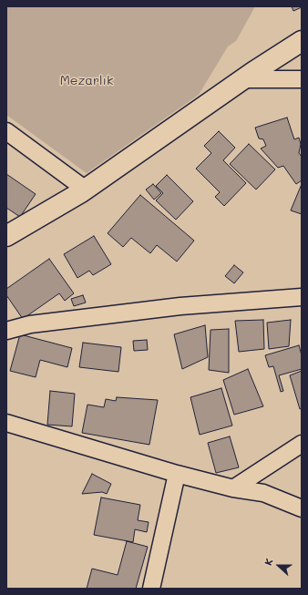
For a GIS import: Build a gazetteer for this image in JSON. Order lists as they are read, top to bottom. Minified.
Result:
{"parks":["Mezarlık"],"north":"left"}
